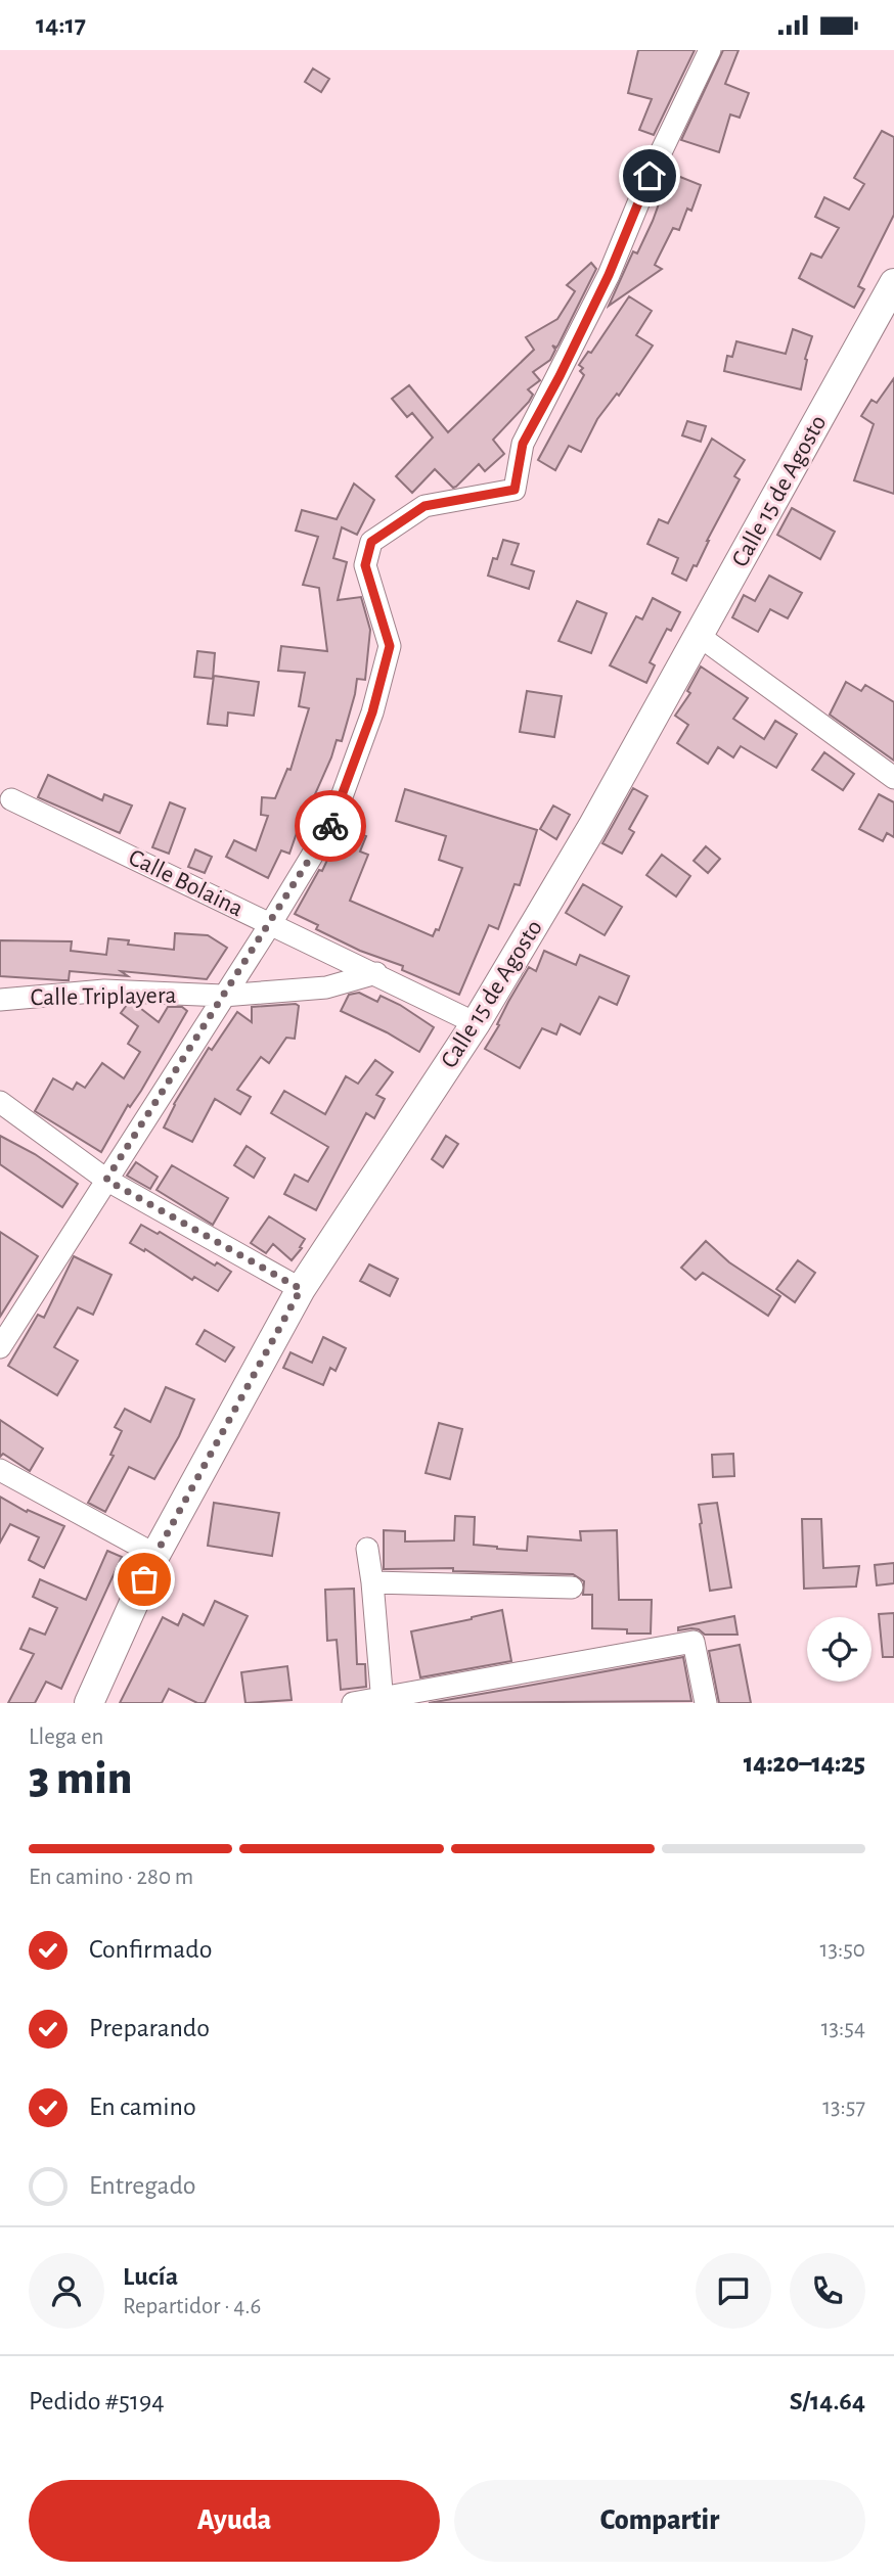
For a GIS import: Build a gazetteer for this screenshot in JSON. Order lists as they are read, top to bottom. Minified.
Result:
{"streets":{"street":["Calle 15 de Agosto","Calle Bolaina","Calle Triplayera"]},"crossings":[["Calle 15 de Agosto","Calle Bolaina"],["Calle Bolaina","Calle Triplayera"]],"page":{"status":"14:17","heading":["3 min","Llega en","14:20–14:25"],"panel":["Lucía","Repartidor · 4.6","Pedido #5194","S/14.64"],"bar":"En camino · 280 m","list":[["Confirmado","13:50"],["Preparando","13:54"],["En camino","13:57"],"Entregado"],"buttons":["Ayuda","Compartir"]}}
